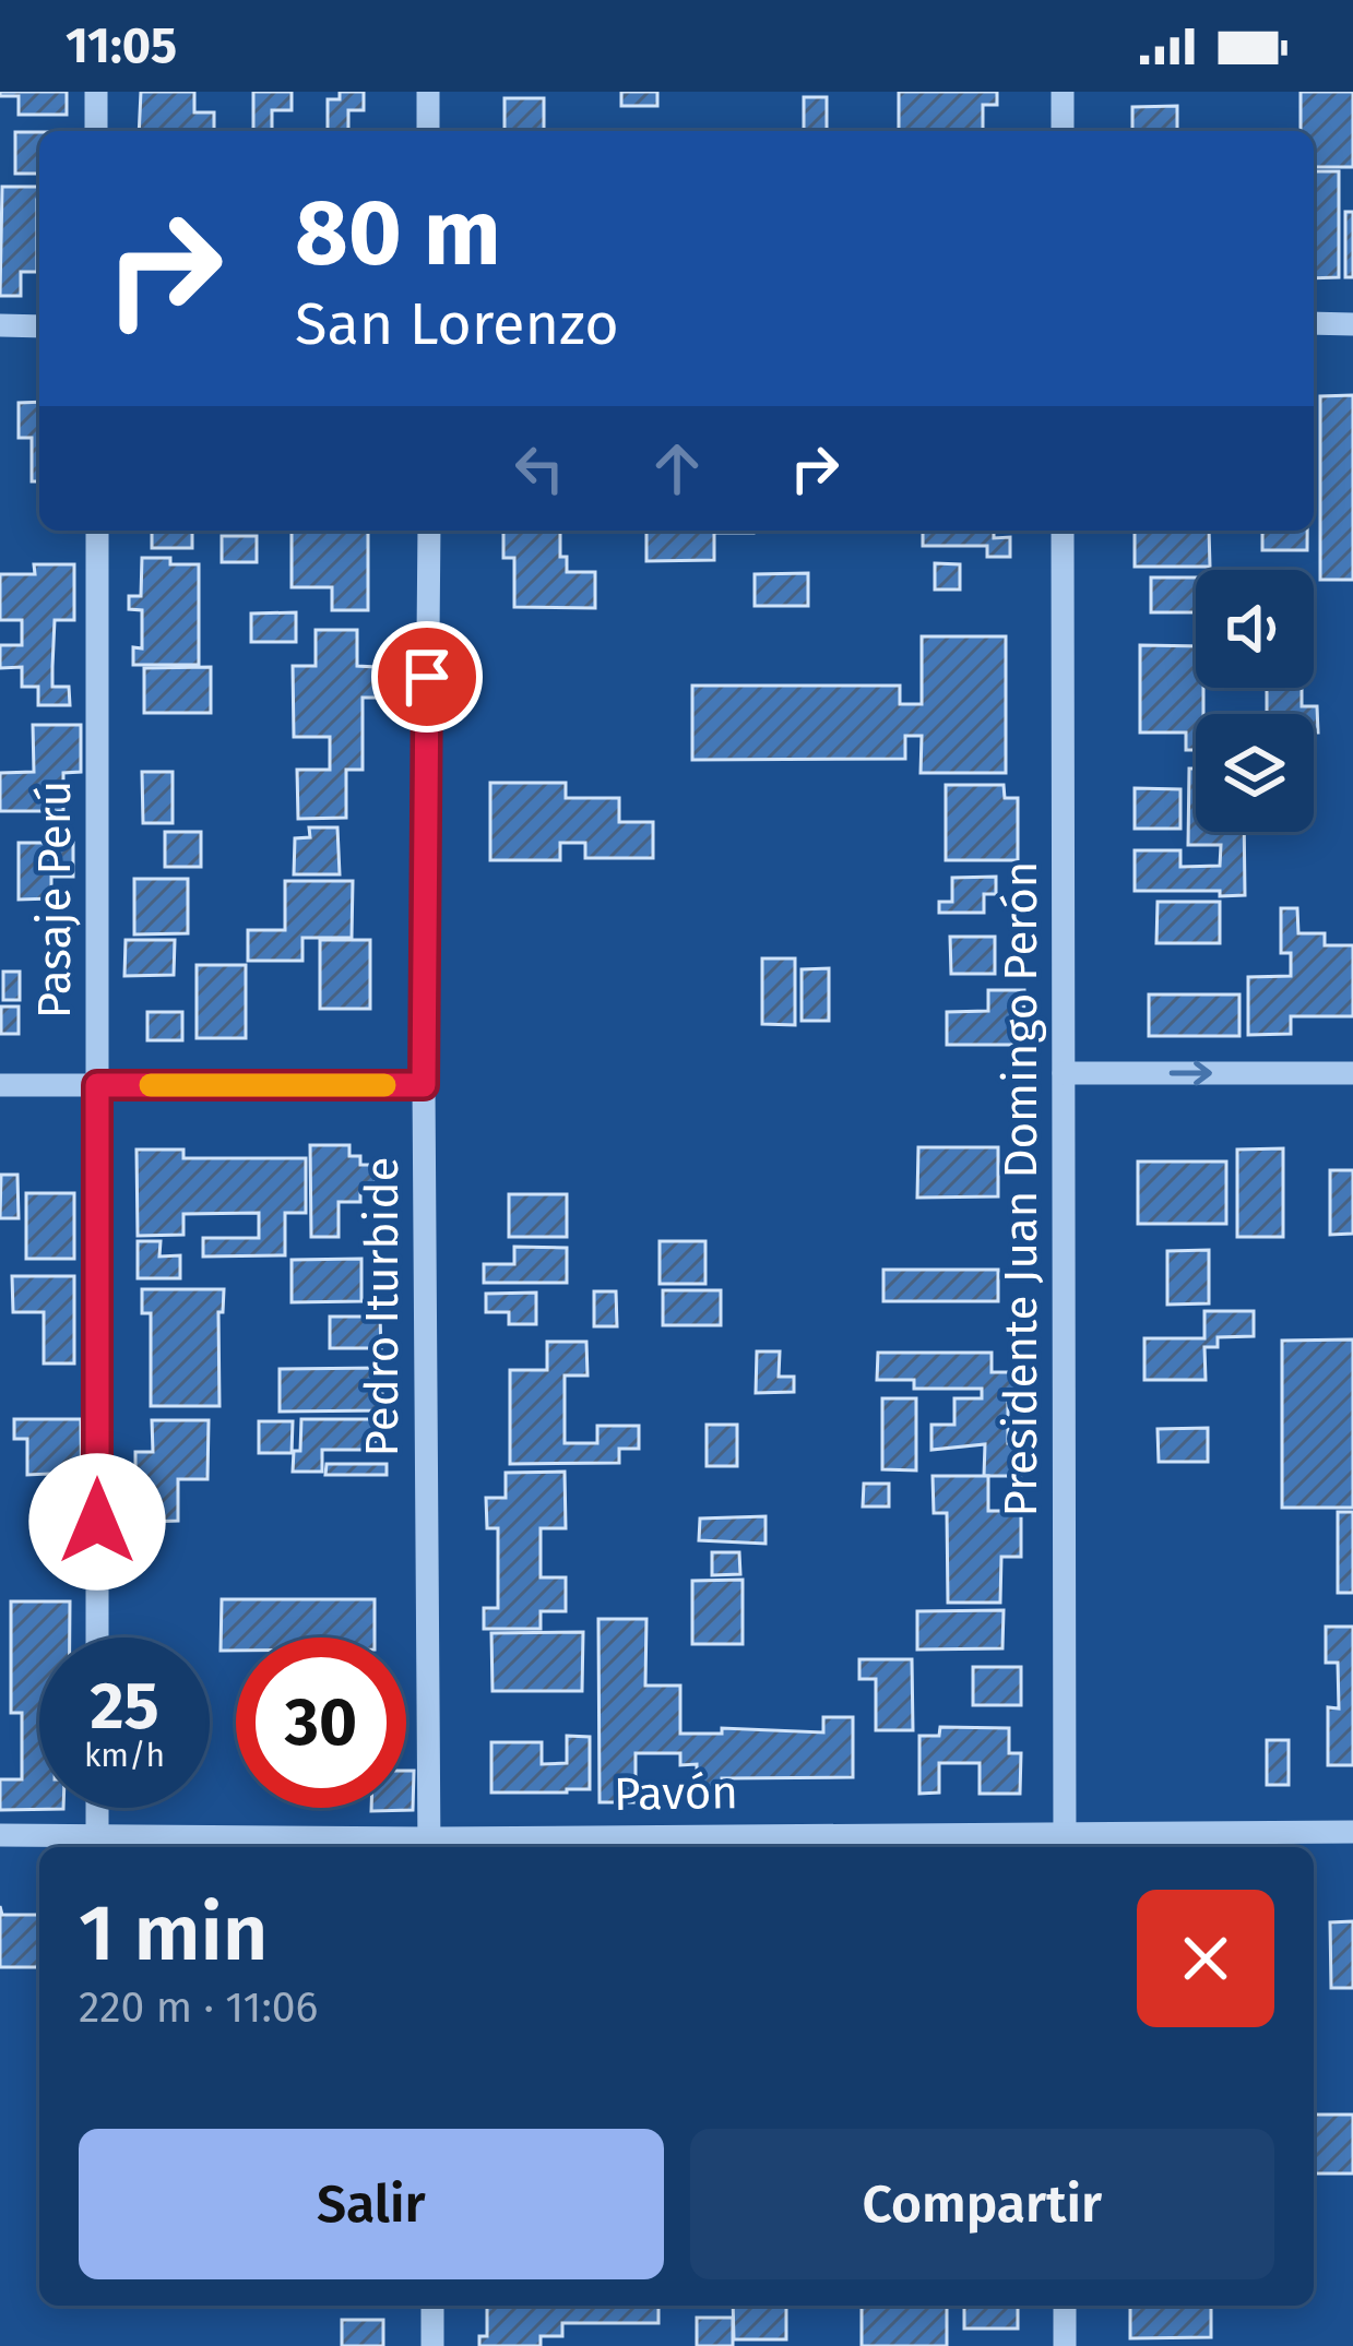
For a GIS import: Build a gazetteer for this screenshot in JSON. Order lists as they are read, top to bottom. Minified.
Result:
{"streets":{"street":["Pasaje Perú","Presidente Juan Domingo Perón","Pedro Iturbide","Pavón"]},"crossings":[["Presidente Juan Domingo Perón","Pavón"],["Pedro Iturbide","Pavón"]],"page":{"status":"11:05","turn":["80 m","San Lorenzo"],"speed":"25 km/h","limit":"30","heading":["1 min","220 m · 11:06"],"buttons":["Salir","Compartir"]}}
